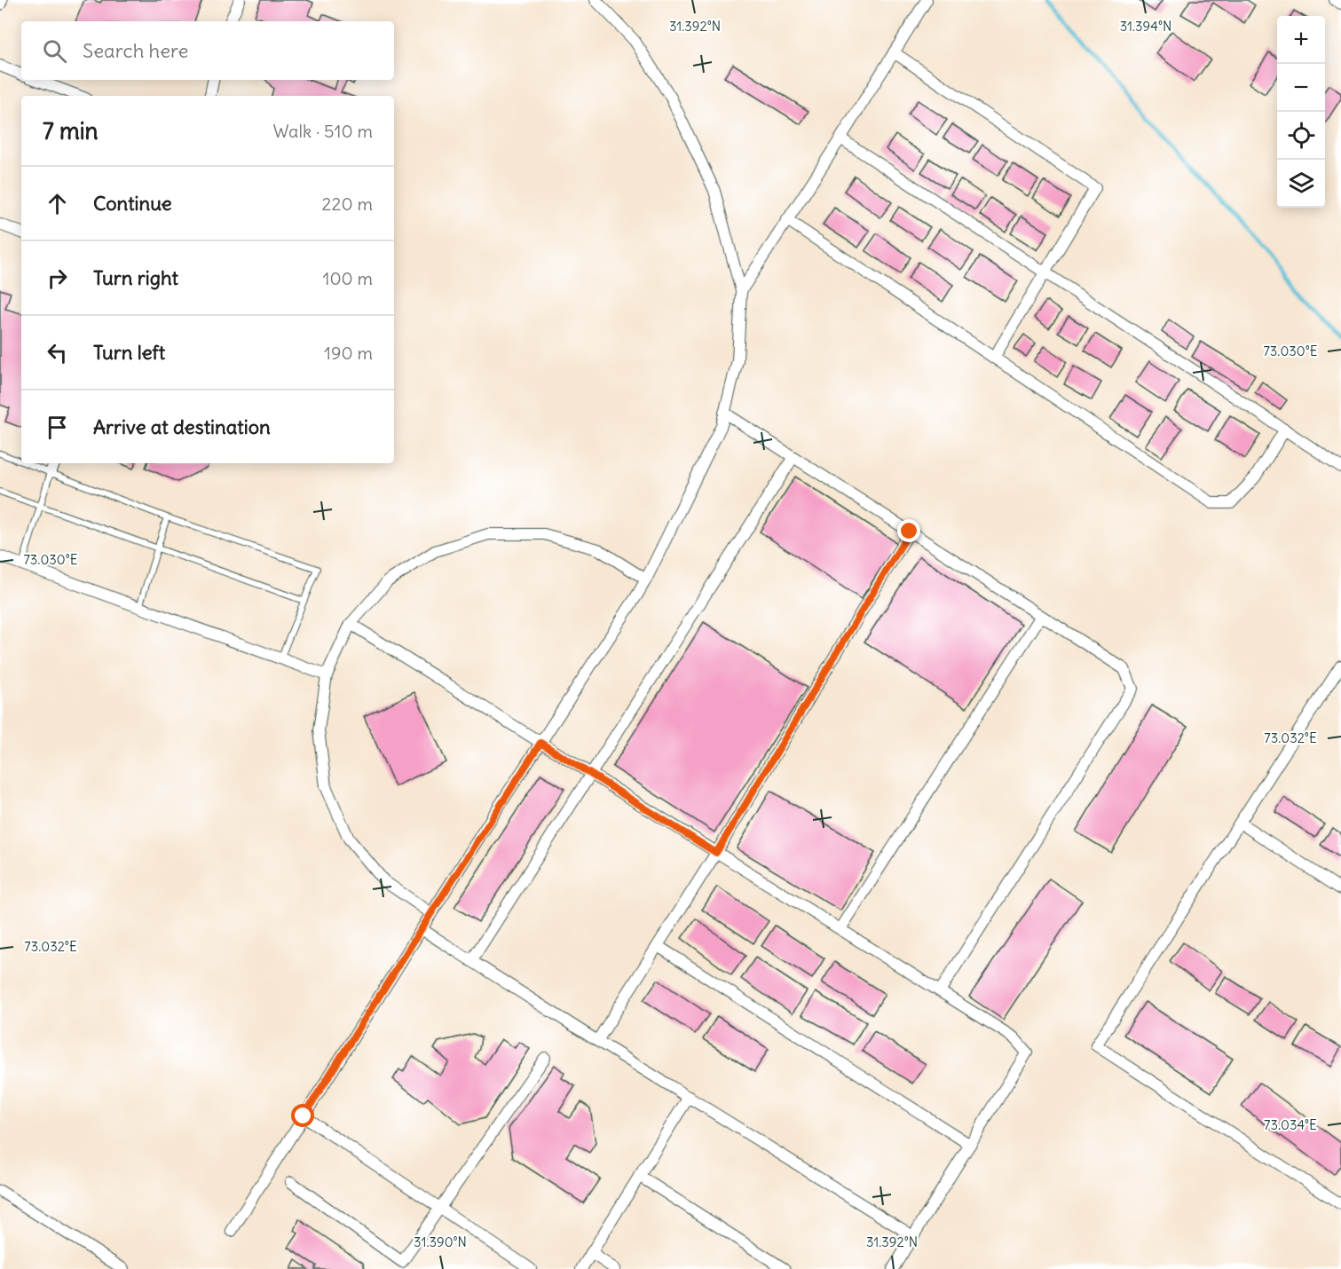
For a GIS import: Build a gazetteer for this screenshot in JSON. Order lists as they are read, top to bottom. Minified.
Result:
{"page":{"map_buttons":["+","−"],"search":"Search here","heading":["7 min","Walk · 510 m"],"list":[["Continue","220 m"],["Turn right","100 m"],["Turn left","190 m"],"Arrive at destination"]},"coordinates":["31.392°N","31.394°N","73.030°E","73.032°E","73.034°E","31.390°N"]}
